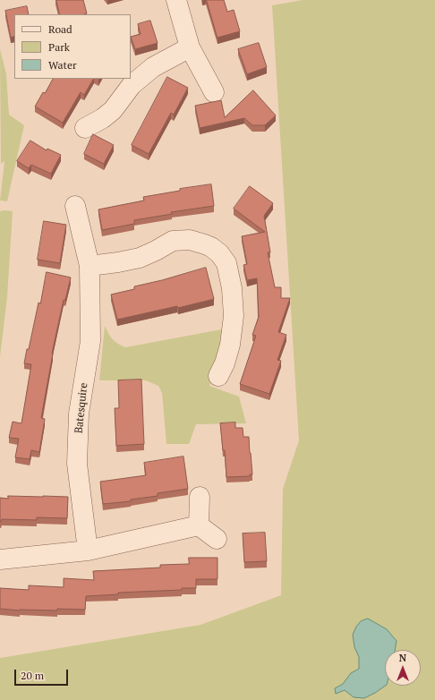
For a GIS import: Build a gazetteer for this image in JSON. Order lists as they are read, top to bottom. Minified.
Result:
{"streets":{"street":["Batesquire"]},"legend":["Road","Park","Water"],"scale_bar":"20 m","north":"top"}
